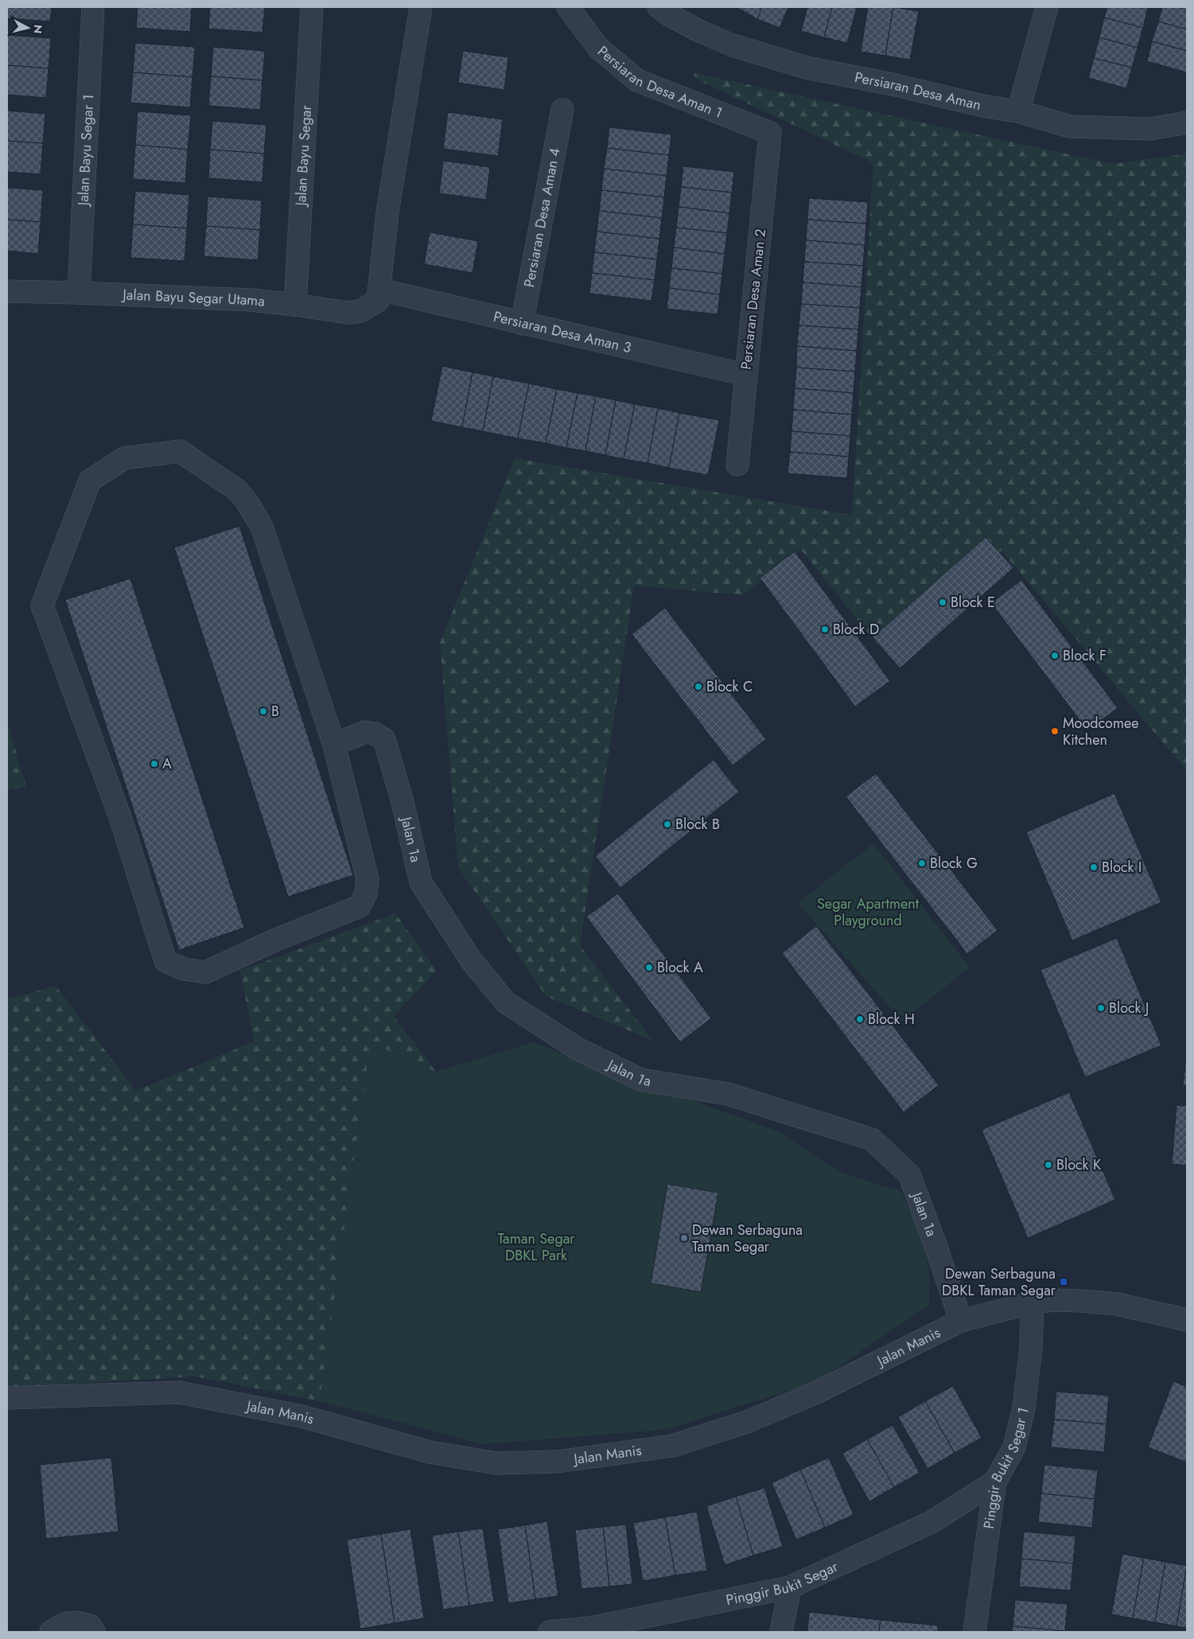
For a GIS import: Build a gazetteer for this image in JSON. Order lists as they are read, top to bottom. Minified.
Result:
{"streets":{"street":["Persiaran Desa Aman 1","Persiaran Desa Aman","Jalan Bayu Segar 1","Jalan Bayu Segar","Persiaran Desa Aman 4","Jalan Bayu Segar Utama","Persiaran Desa Aman 2","Persiaran Desa Aman 3","Jalan 1a","Jalan Manis","Pinggir Bukit Segar 1","Pinggir Bukit Segar"]},"crossings":[["Persiaran Desa Aman 1","Persiaran Desa Aman 2"],["Jalan Bayu Segar 1","Jalan Bayu Segar Utama"],["Jalan Bayu Segar","Jalan Bayu Segar Utama"],["Persiaran Desa Aman 4","Persiaran Desa Aman 3"],["Jalan Bayu Segar Utama","Persiaran Desa Aman 3"],["Persiaran Desa Aman 2","Persiaran Desa Aman 3"],["Jalan 1a","Jalan Manis"],["Jalan Manis","Pinggir Bukit Segar 1"],["Pinggir Bukit Segar 1","Pinggir Bukit Segar"]],"parks":["Segar Apartment Playground","Taman Segar DBKL Park"],"places":{"other":["Block E","Block D","Block F","Block C","B","Moodcomee Kitchen","A","Block B","Block G","Block I","Block A","Block J","Block H","Block K","Dewan Serbaguna Taman Segar"],"transit":["Dewan Serbaguna DBKL Taman Segar"]},"north":"right"}
